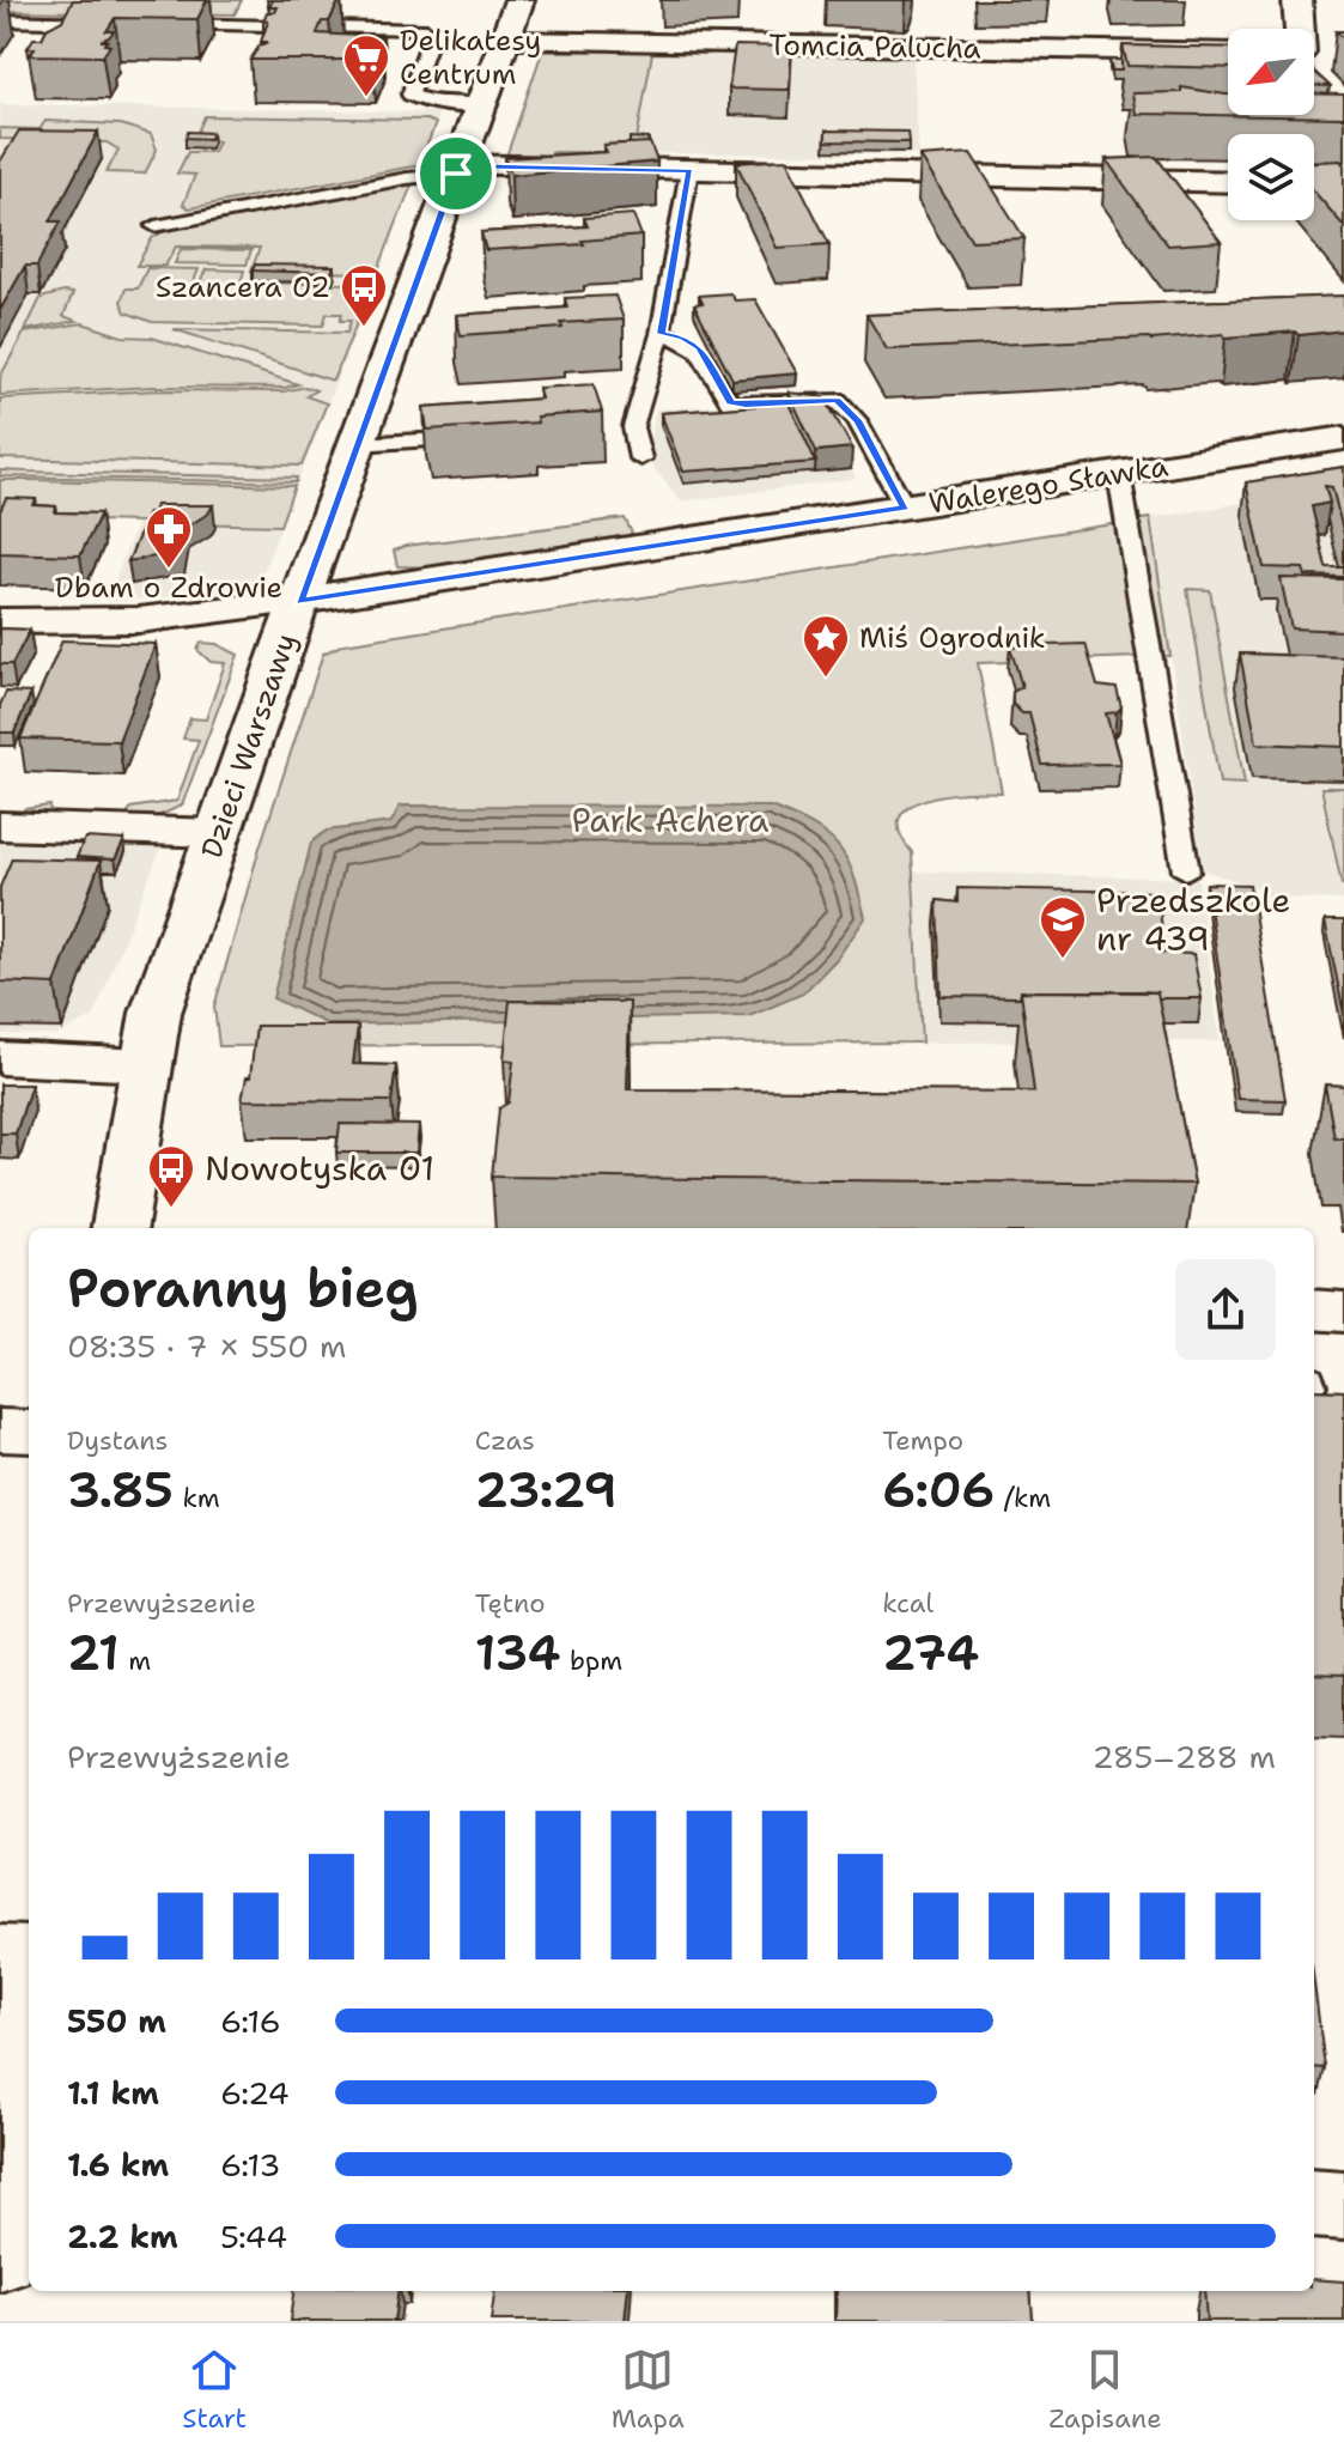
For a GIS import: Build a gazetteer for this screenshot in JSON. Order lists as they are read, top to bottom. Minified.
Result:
{"streets":{"street":["Tomcia Palucha","Walerego Sławka","Dzieci Warszawy"]},"crossings":[["Tomcia Palucha","Dzieci Warszawy"],["Walerego Sławka","Dzieci Warszawy"]],"parks":["Park Achera"],"places":{"supermarket":["Delikatesy Centrum"],"bus stop":["Szancera 02","Nowotyska 01"],"pharmacy":["Dbam o Zdrowie"],"place":["Miś Ogrodnik"],"school or university":["Przedszkole nr 439"]},"north":"bottom left","page":{"heading":["Poranny bieg","08:35 · 7 × 550 m"],"stats":[["Dystans","3.85 km"],["Czas","23:29"],["Tempo","6:06 /km"],["Przewyższenie","21 m"],["Tętno","134 bpm"],["kcal","274"]],"chart":["Przewyższenie","285–288 m"],"list":[{"name":"550 m","note":"6:16"},{"name":"1.1 km","note":"6:24"},{"name":"1.6 km","note":"6:13"},{"name":"2.2 km","note":"5:44"}],"tabs":["Start","Mapa","Zapisane"]}}
